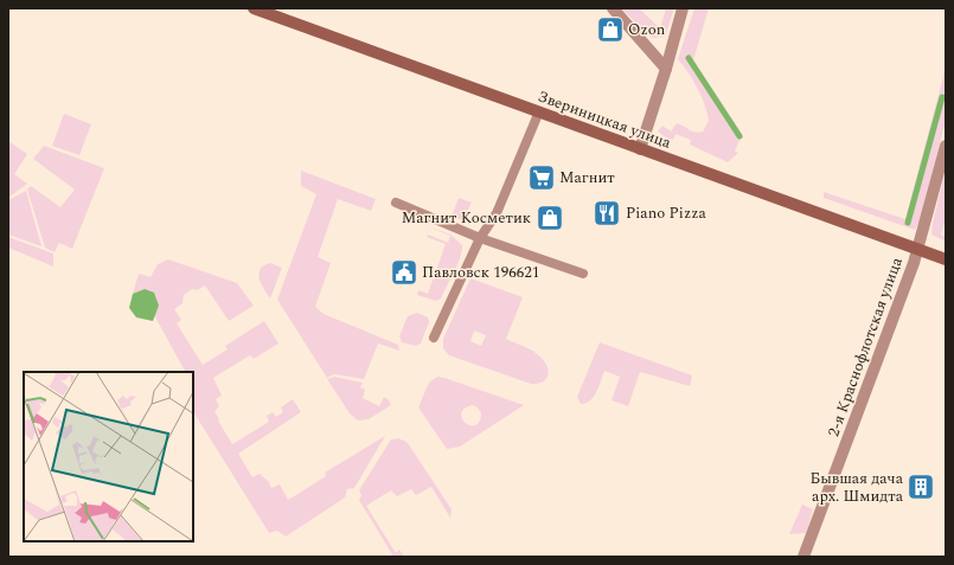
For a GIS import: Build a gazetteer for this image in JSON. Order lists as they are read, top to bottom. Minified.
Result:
{"streets":{"street":["Звериницкая улица","2-я Краснофлотская улица"]},"crossings":[["Звериницкая улица","2-я Краснофлотская улица"]],"places":{"shop":["Ozon","Магнит Косметик"],"supermarket":["Магнит"],"restaurant":["Piano Pizza"],"public building":["Павловск 196621"],"building":["Бывшая дача арх. Шмидта"]}}
